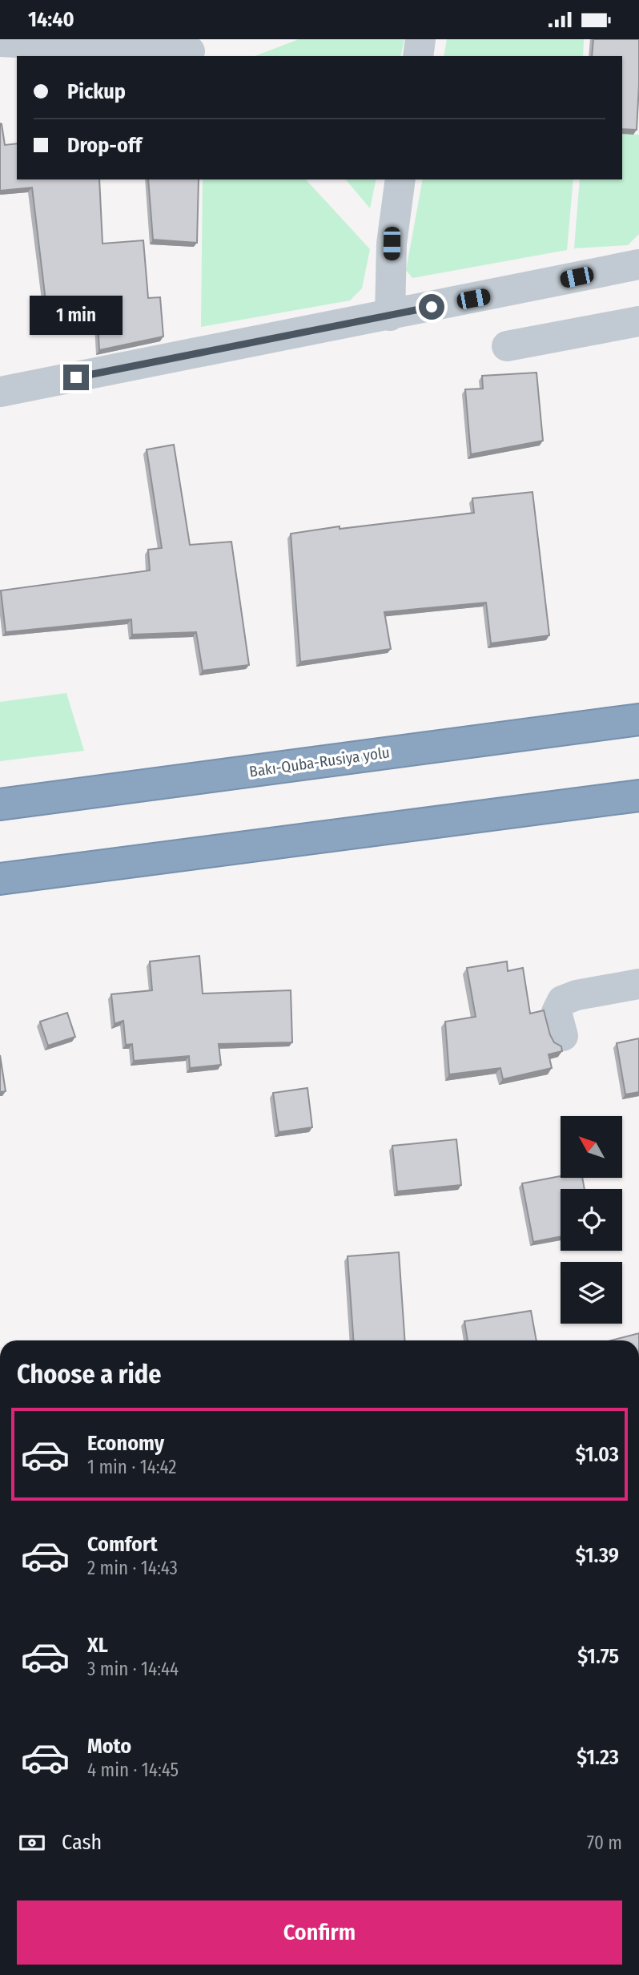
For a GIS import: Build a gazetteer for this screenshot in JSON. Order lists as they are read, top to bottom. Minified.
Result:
{"streets":{"highway":["Bakı-Quba-Rusiya yolu"]},"north":"top left","page":{"status":"14:40","banner":["Pickup","Drop-off"],"bubble":"1 min","heading":"Choose a ride","list":[{"name":"Economy","note":"1 min · 14:42","value":"$1.03"},{"name":"Comfort","note":"2 min · 14:43","value":"$1.39"},{"name":"XL","note":"3 min · 14:44","value":"$1.75"},{"name":"Moto","note":"4 min · 14:45","value":"$1.23"}],"pay":["Cash","70 m"],"buttons":"Confirm"}}
